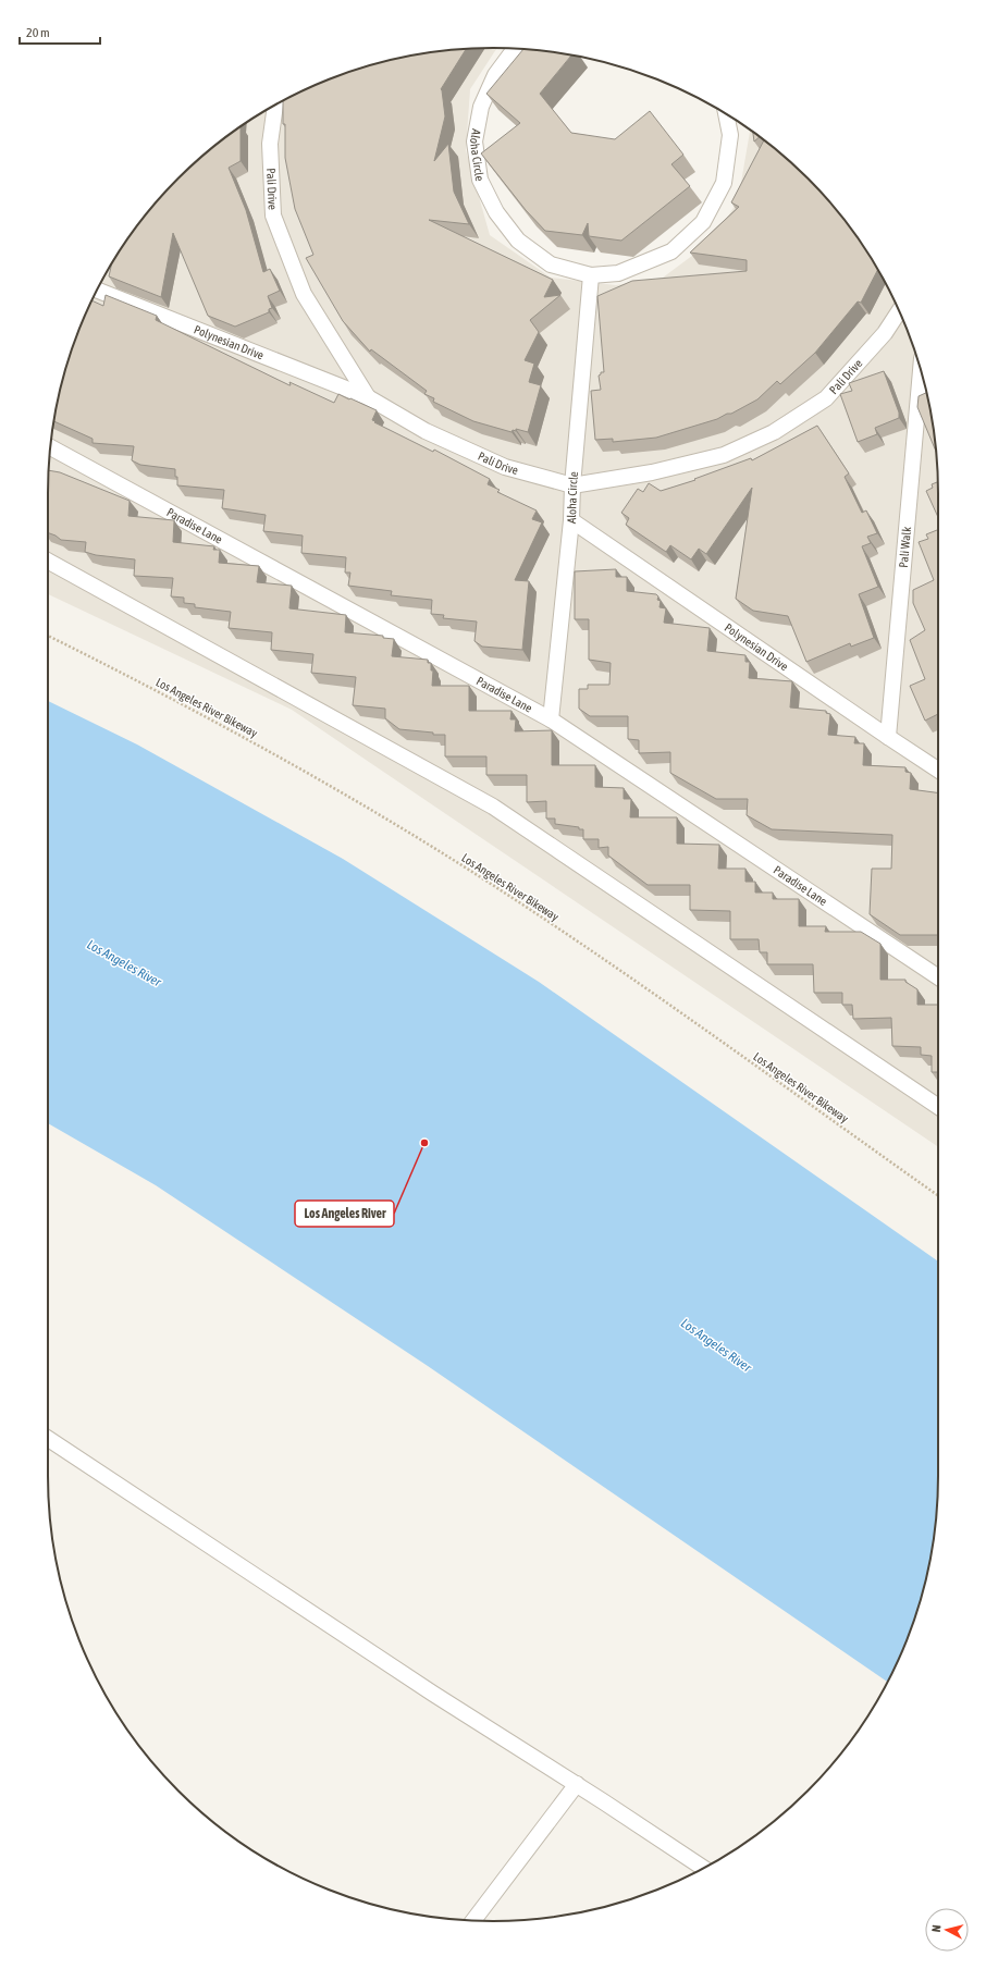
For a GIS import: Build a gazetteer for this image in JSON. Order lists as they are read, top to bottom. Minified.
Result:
{"streets":{"lane":["Aloha Circle","Pali Drive","Polynesian Drive","Paradise Lane","Pali Walk"],"path":["Los Angeles River Bikeway"]},"crossings":[["Aloha Circle","Pali Drive"],["Aloha Circle","Polynesian Drive"],["Aloha Circle","Paradise Lane"],["Pali Drive","Polynesian Drive"],["Polynesian Drive","Pali Walk"]],"water":["Los Angeles River"],"places":["Los Angeles River"],"scale_bar":"20 m","north":"left"}
